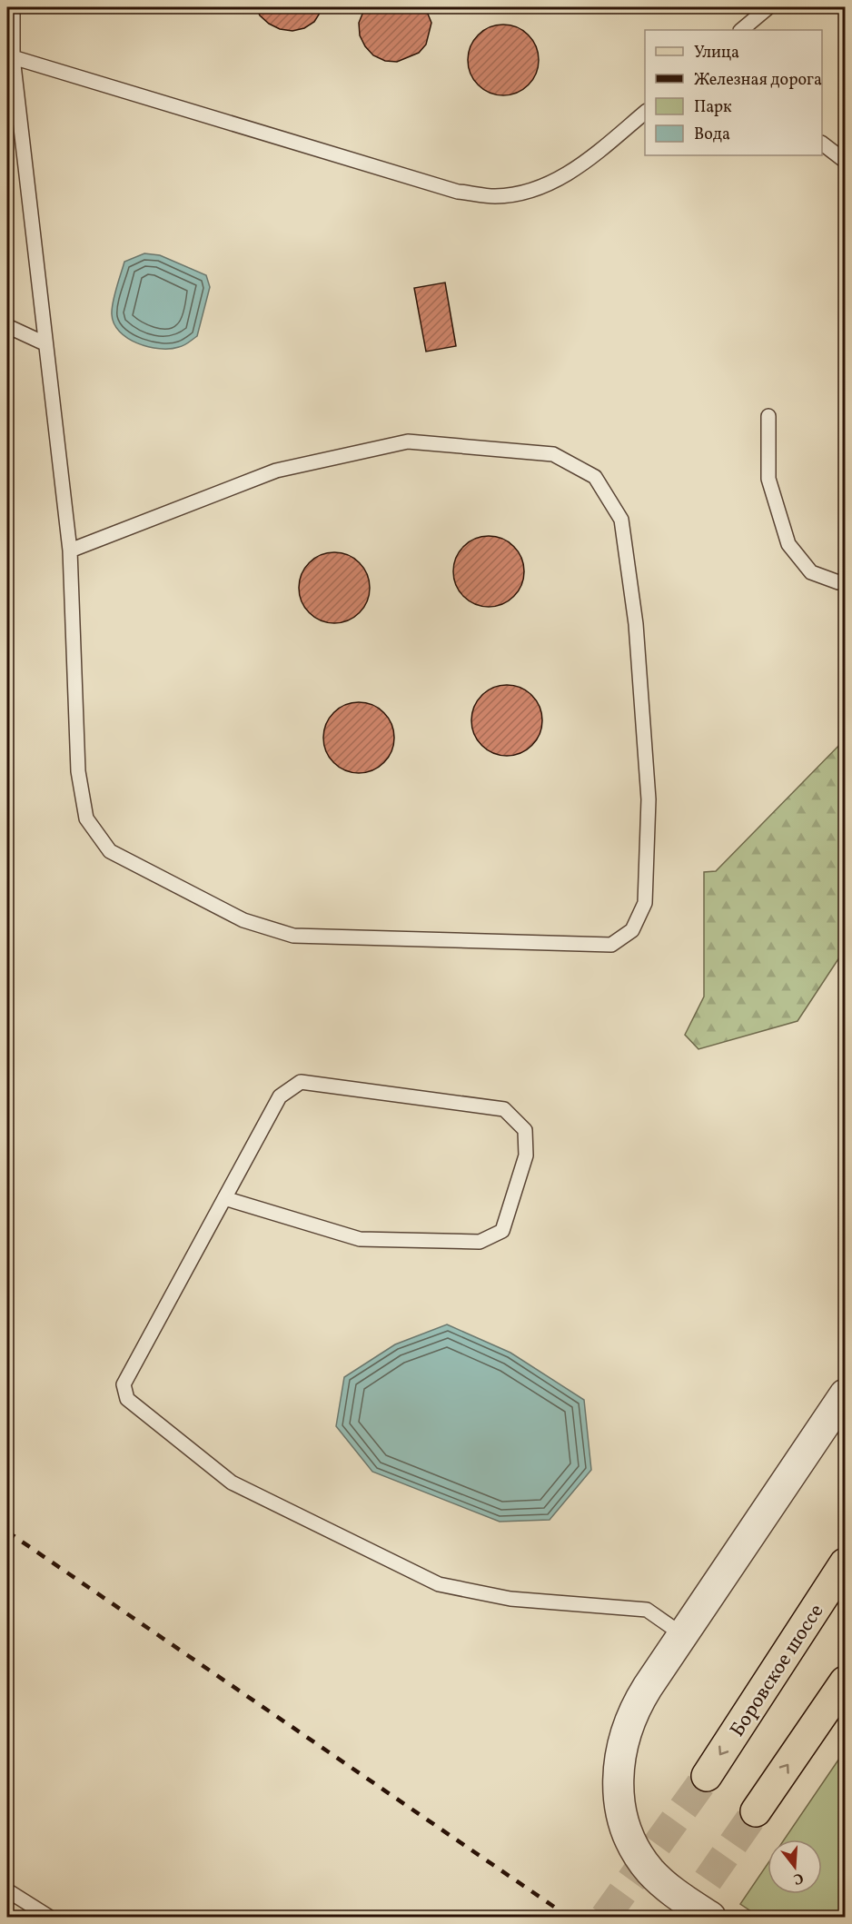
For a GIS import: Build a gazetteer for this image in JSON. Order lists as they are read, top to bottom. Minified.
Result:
{"streets":{"main road":["Боровское шоссе"]},"legend":["Улица","Железная дорога","Парк","Вода"],"north":"bottom"}
